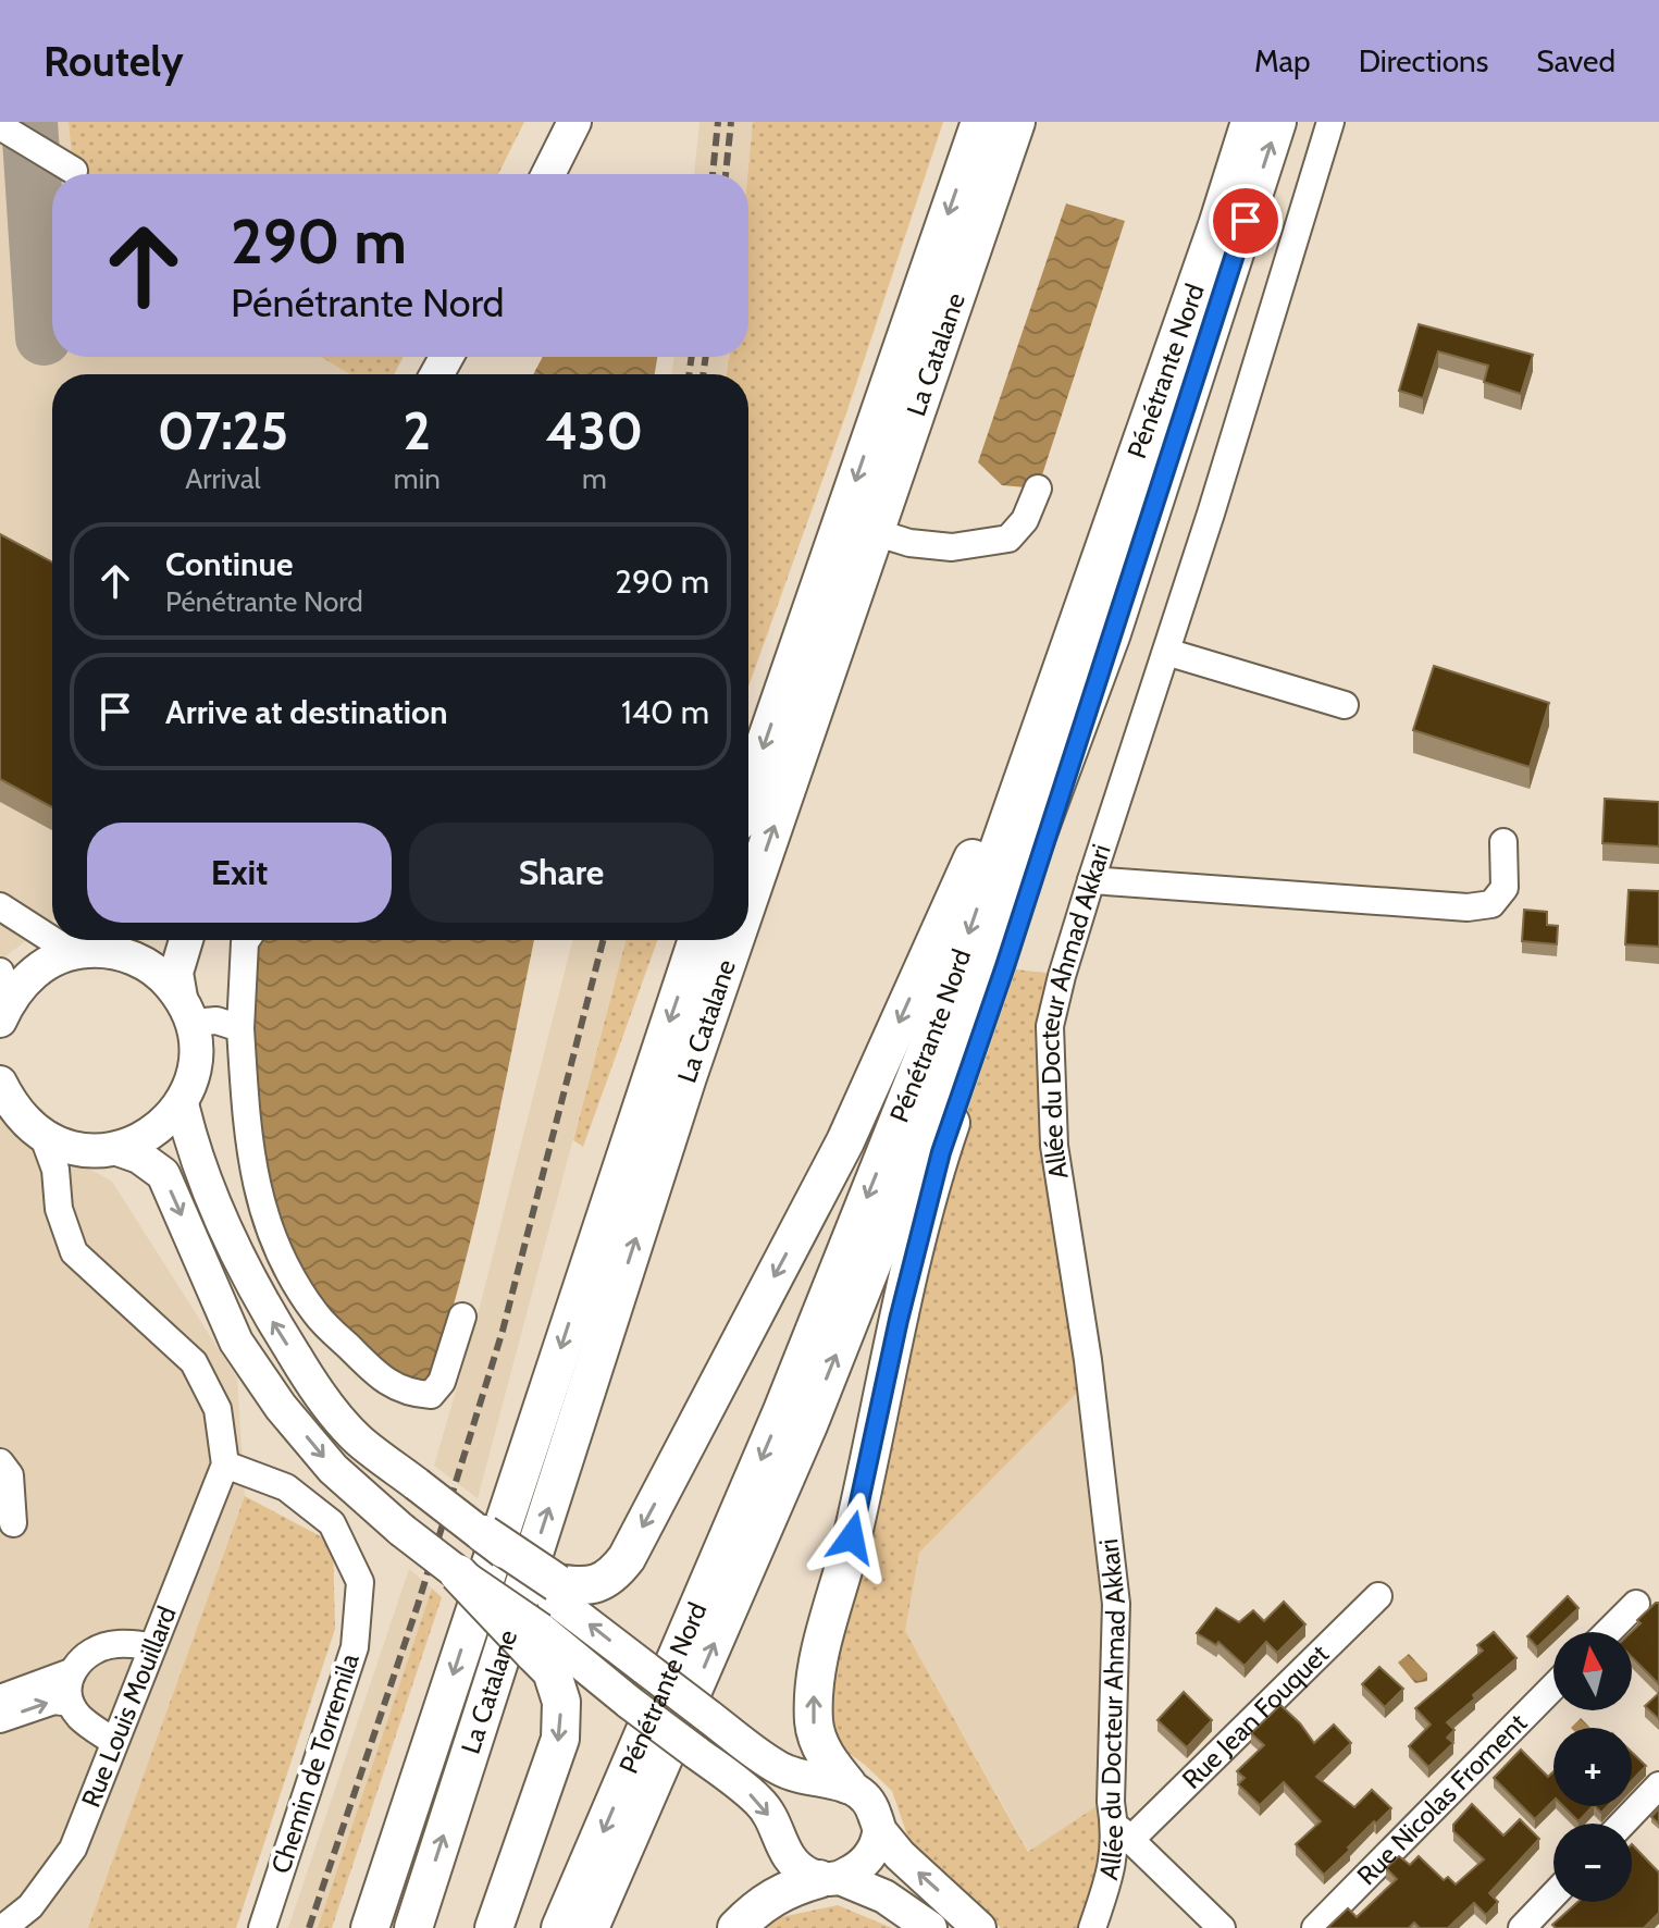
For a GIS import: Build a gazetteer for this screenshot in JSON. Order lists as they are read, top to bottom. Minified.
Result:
{"streets":{"highway":["La Catalane","Pénétrante Nord"],"street":["Allée du Docteur Ahmad Akkari","Rue Louis Mouillard","Rue Jean Fouquet","Chemin de Torremila","Rue Nicolas Froment"]},"crossings":[["Allée du Docteur Ahmad Akkari","Rue Jean Fouquet"],["Rue Louis Mouillard","Chemin de Torremila"]],"north":"top","page":{"header":"Routely","nav":["Map","Directions","Saved"],"turn":["290 m","Pénétrante Nord"],"eta":["07:25","Arrival","2","min","430","m"],"list":[{"name":"Continue","note":"Pénétrante Nord","value":"290 m"},{"name":"Arrive at destination","value":"140 m"}],"buttons":["Exit","Share"],"map_buttons":["+","−"]}}
